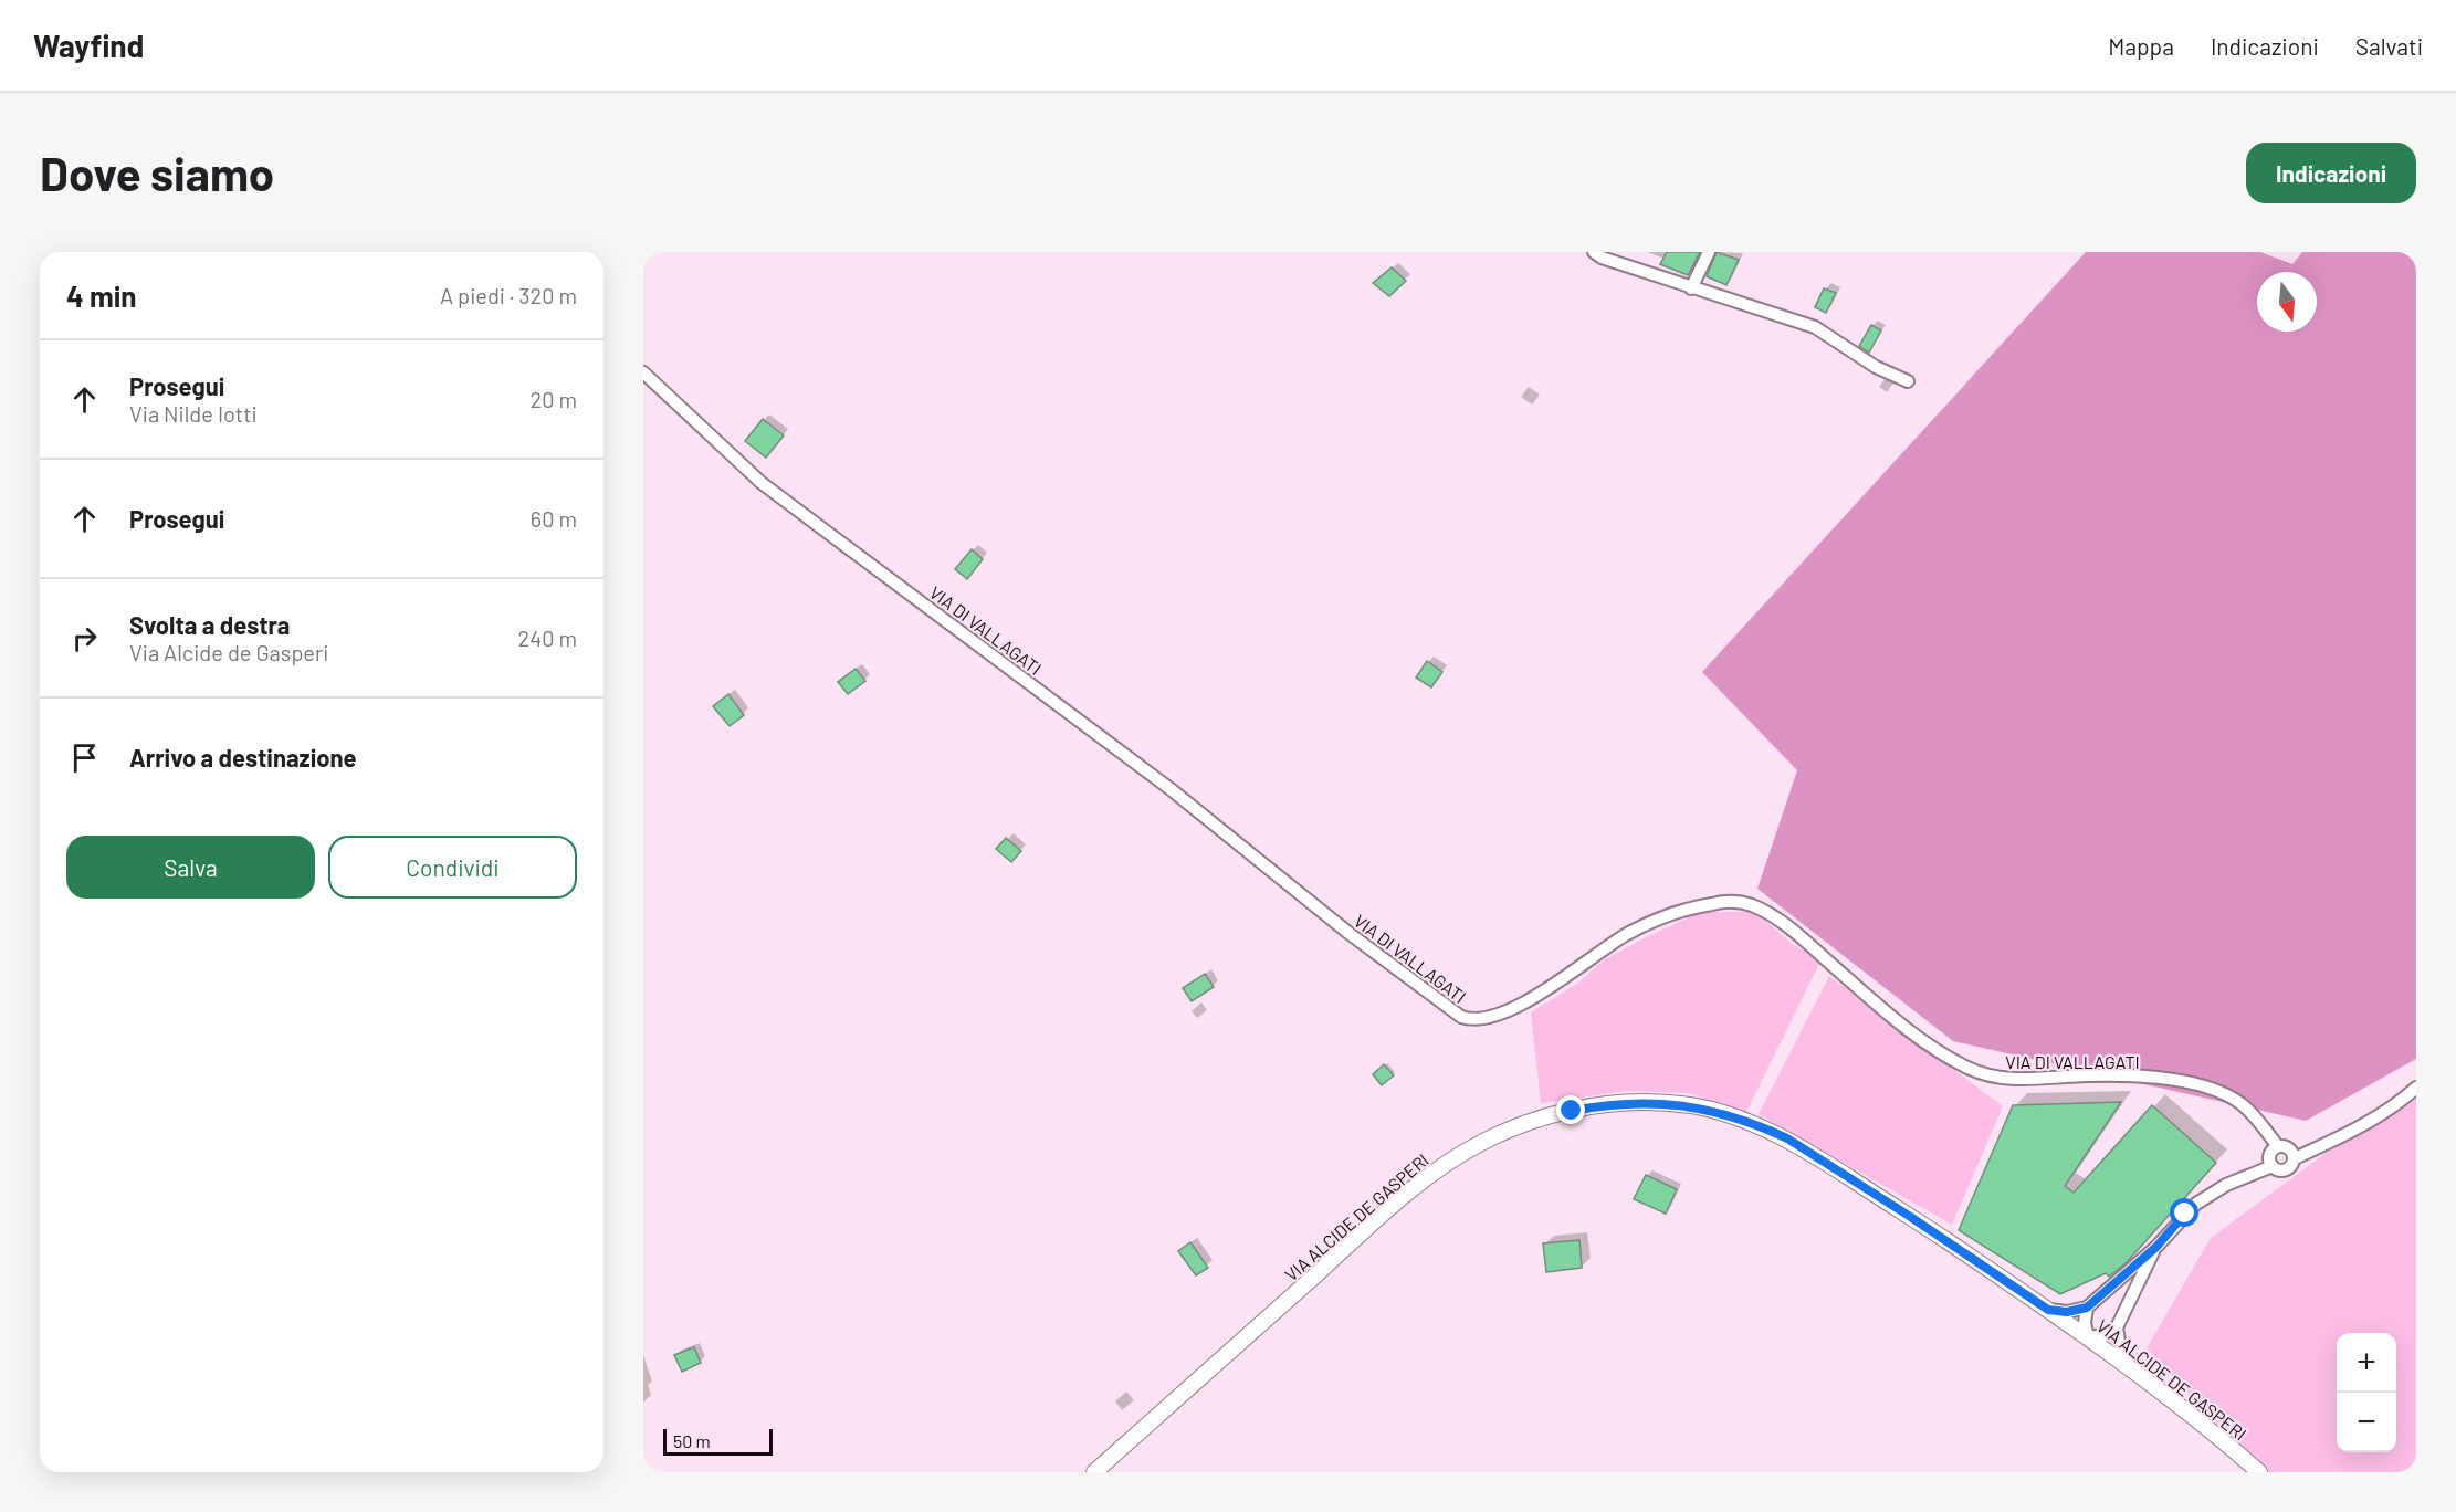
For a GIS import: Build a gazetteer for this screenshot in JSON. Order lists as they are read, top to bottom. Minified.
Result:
{"streets":{"street":["VIA DI VALLAGATI","VIA ALCIDE DE GASPERI"]},"scale_bar":"50 m","north":"bottom","page":{"header":"Wayfind","nav":["Mappa","Indicazioni","Salvati"],"buttons":["Indicazioni",["Salva","Condividi"]],"title":"Dove siamo","heading":["4 min","A piedi · 320 m"],"list":[["Prosegui","Via Nilde Iotti","20 m"],["Prosegui","60 m"],["Svolta a destra","Via Alcide de Gasperi","240 m"],"Arrivo a destinazione"],"map_buttons":["+","−"],"scale":"50 m"}}
